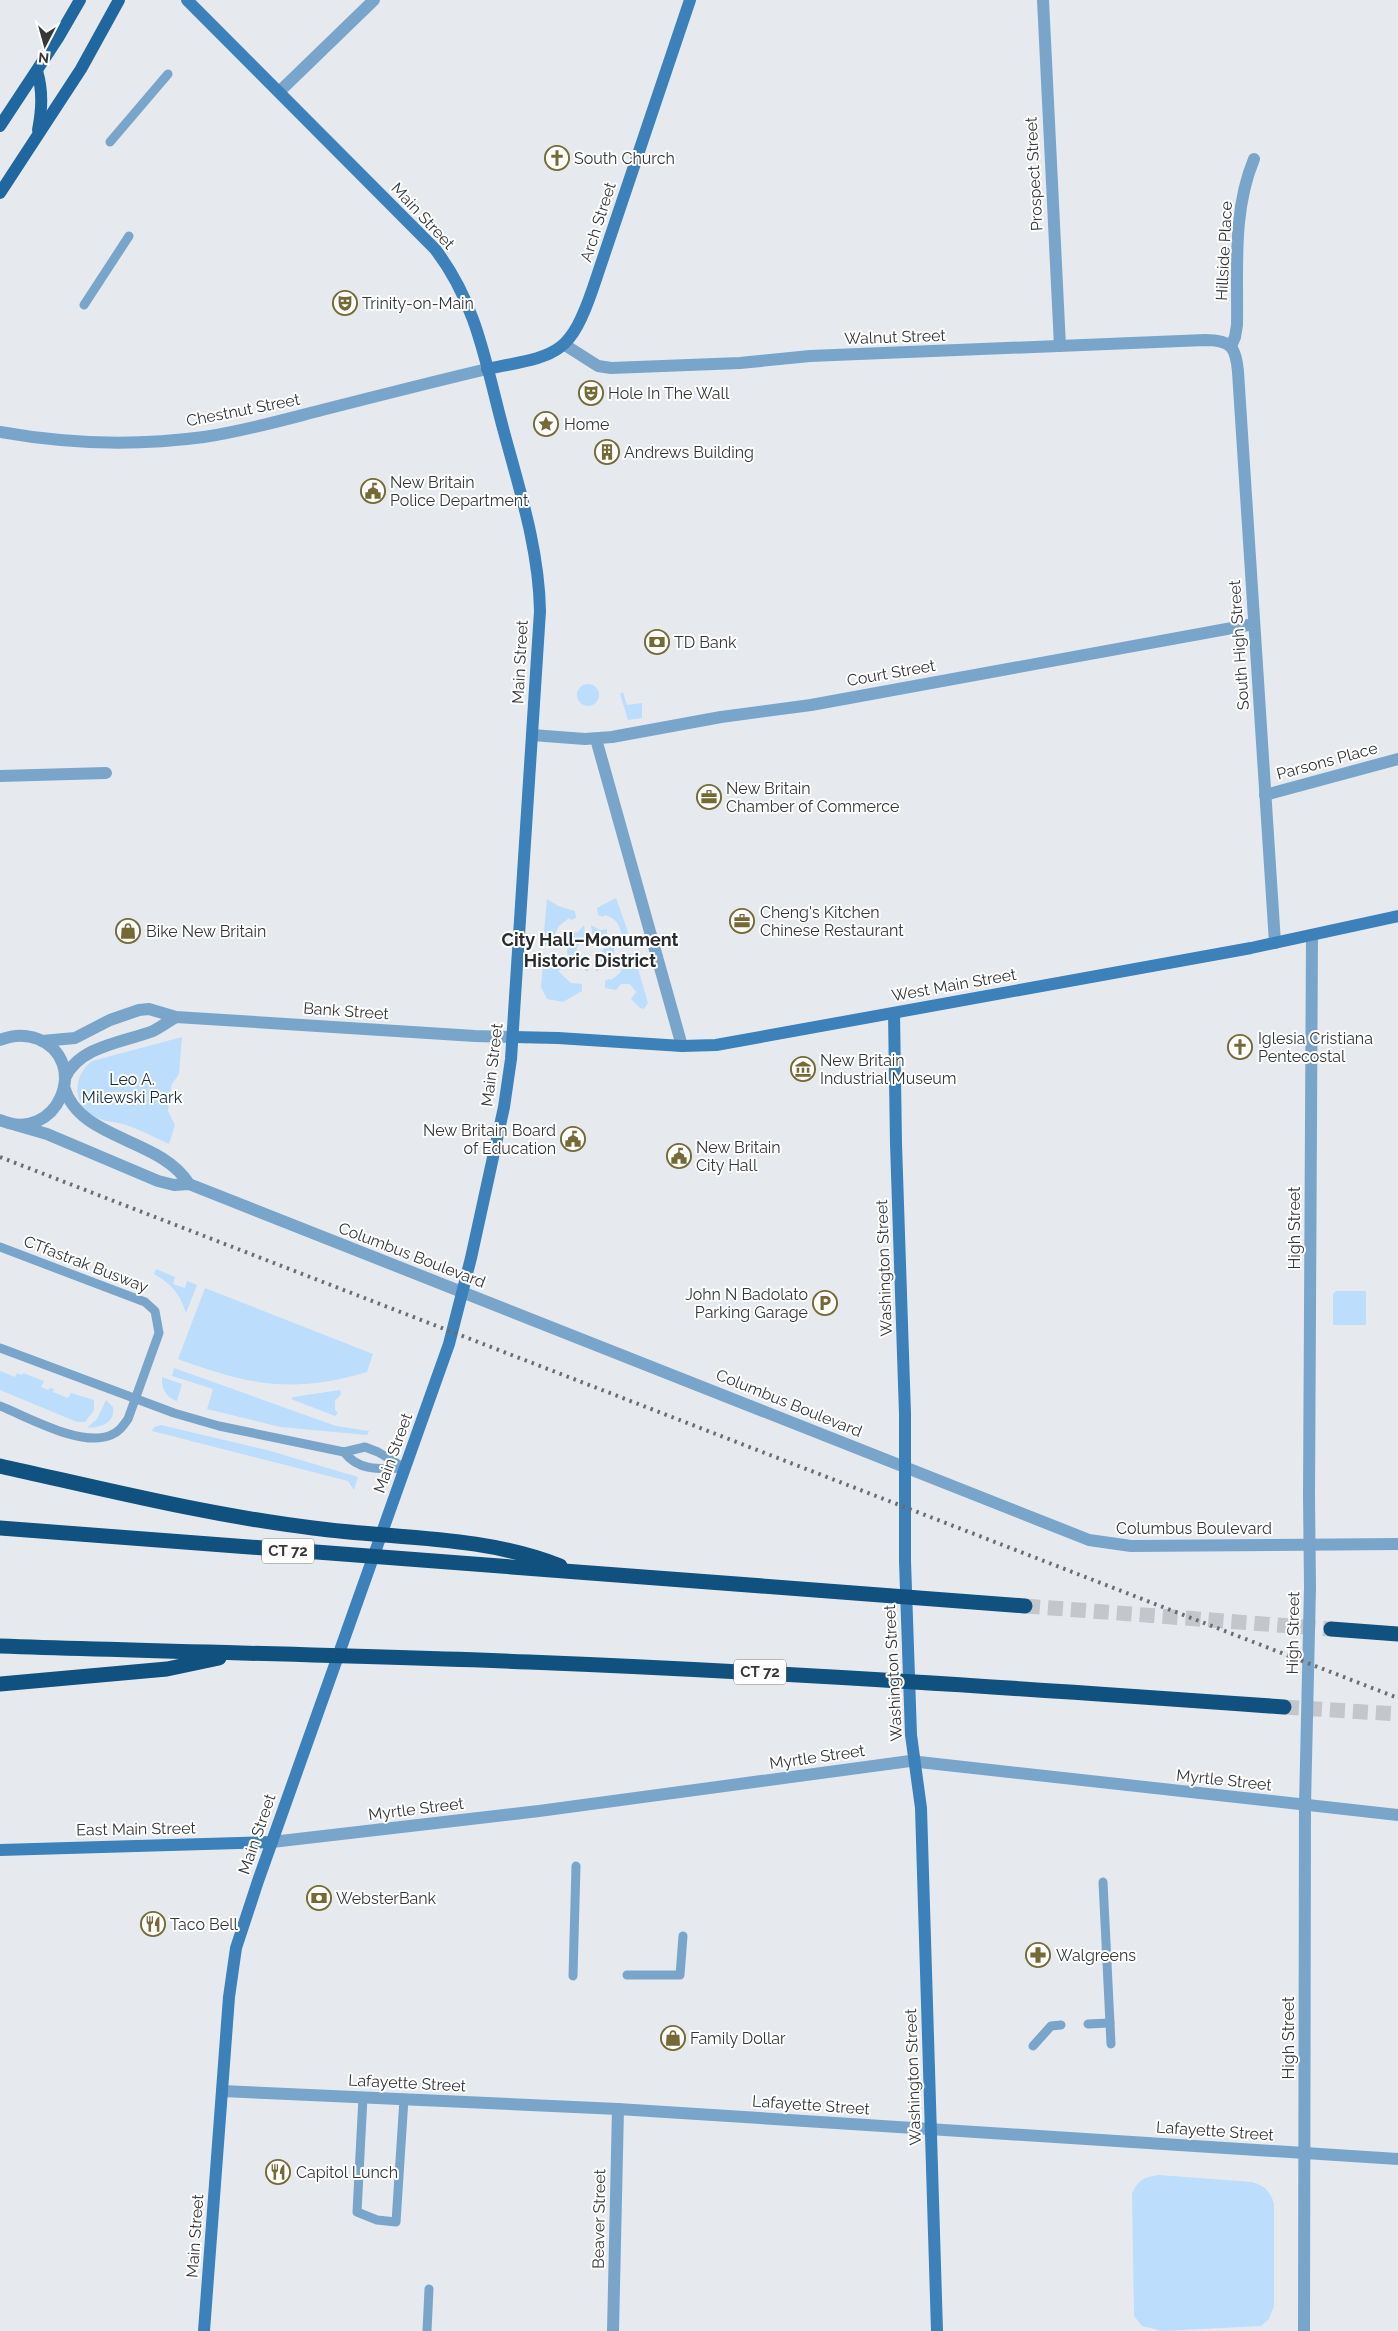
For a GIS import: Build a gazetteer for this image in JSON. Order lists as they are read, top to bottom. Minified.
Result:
{"streets":{"highway":["CT 72"],"main road":["Main Street","Arch Street","West Main Street","Washington Street","East Main Street"],"street":["Prospect Street","Hillside Place","Walnut Street","Chestnut Street","South High Street","Court Street","Parsons Place","Bank Street","High Street","Columbus Boulevard","Myrtle Street","Lafayette Street","Beaver Street"],"lane":["CTfastrak Busway"]},"crossings":[["Prospect Street","Walnut Street"],["Main Street","Arch Street"],["Main Street","Chestnut Street"],["Main Street","Court Street"],["Main Street","West Main Street"],["Main Street","Bank Street"],["Main Street","Columbus Boulevard"],["Main Street","Myrtle Street"],["Main Street","East Main Street"],["Main Street","Lafayette Street"],["Arch Street","Walnut Street"],["Arch Street","Chestnut Street"],["Hillside Place","Walnut Street"],["Hillside Place","South High Street"],["Walnut Street","South High Street"],["South High Street","Court Street"],["South High Street","Parsons Place"],["South High Street","West Main Street"],["West Main Street","Bank Street"],["West Main Street","High Street"],["West Main Street","Washington Street"],["Bank Street","Columbus Boulevard"],["High Street","Columbus Boulevard"],["High Street","Myrtle Street"],["High Street","Lafayette Street"],["Columbus Boulevard","Washington Street"],["Washington Street","Myrtle Street"],["Washington Street","Lafayette Street"],["Myrtle Street","East Main Street"],["Lafayette Street","Beaver Street"]],"districts":["City Hall–Monument Historic District"],"parks":["Leo A. Milewski Park"],"places":{"church":["South Church","Iglesia Cristiana Pentecostal"],"theatre":["Trinity-on-Main","Hole In The Wall"],"place":["Home"],"building":["Andrews Building"],"public building":["New Britain Police Department","New Britain Board of Education","New Britain City Hall"],"bank":["TD Bank","WebsterBank"],"office":["New Britain Chamber of Commerce","Cheng's Kitchen Chinese Restaurant"],"shop":["Bike New Britain","Family Dollar"],"museum":["New Britain Industrial Museum"],"parking":["John N Badolato Parking Garage"],"restaurant":["Taco Bell","Capitol Lunch"],"pharmacy":["Walgreens"]},"north":"bottom"}
